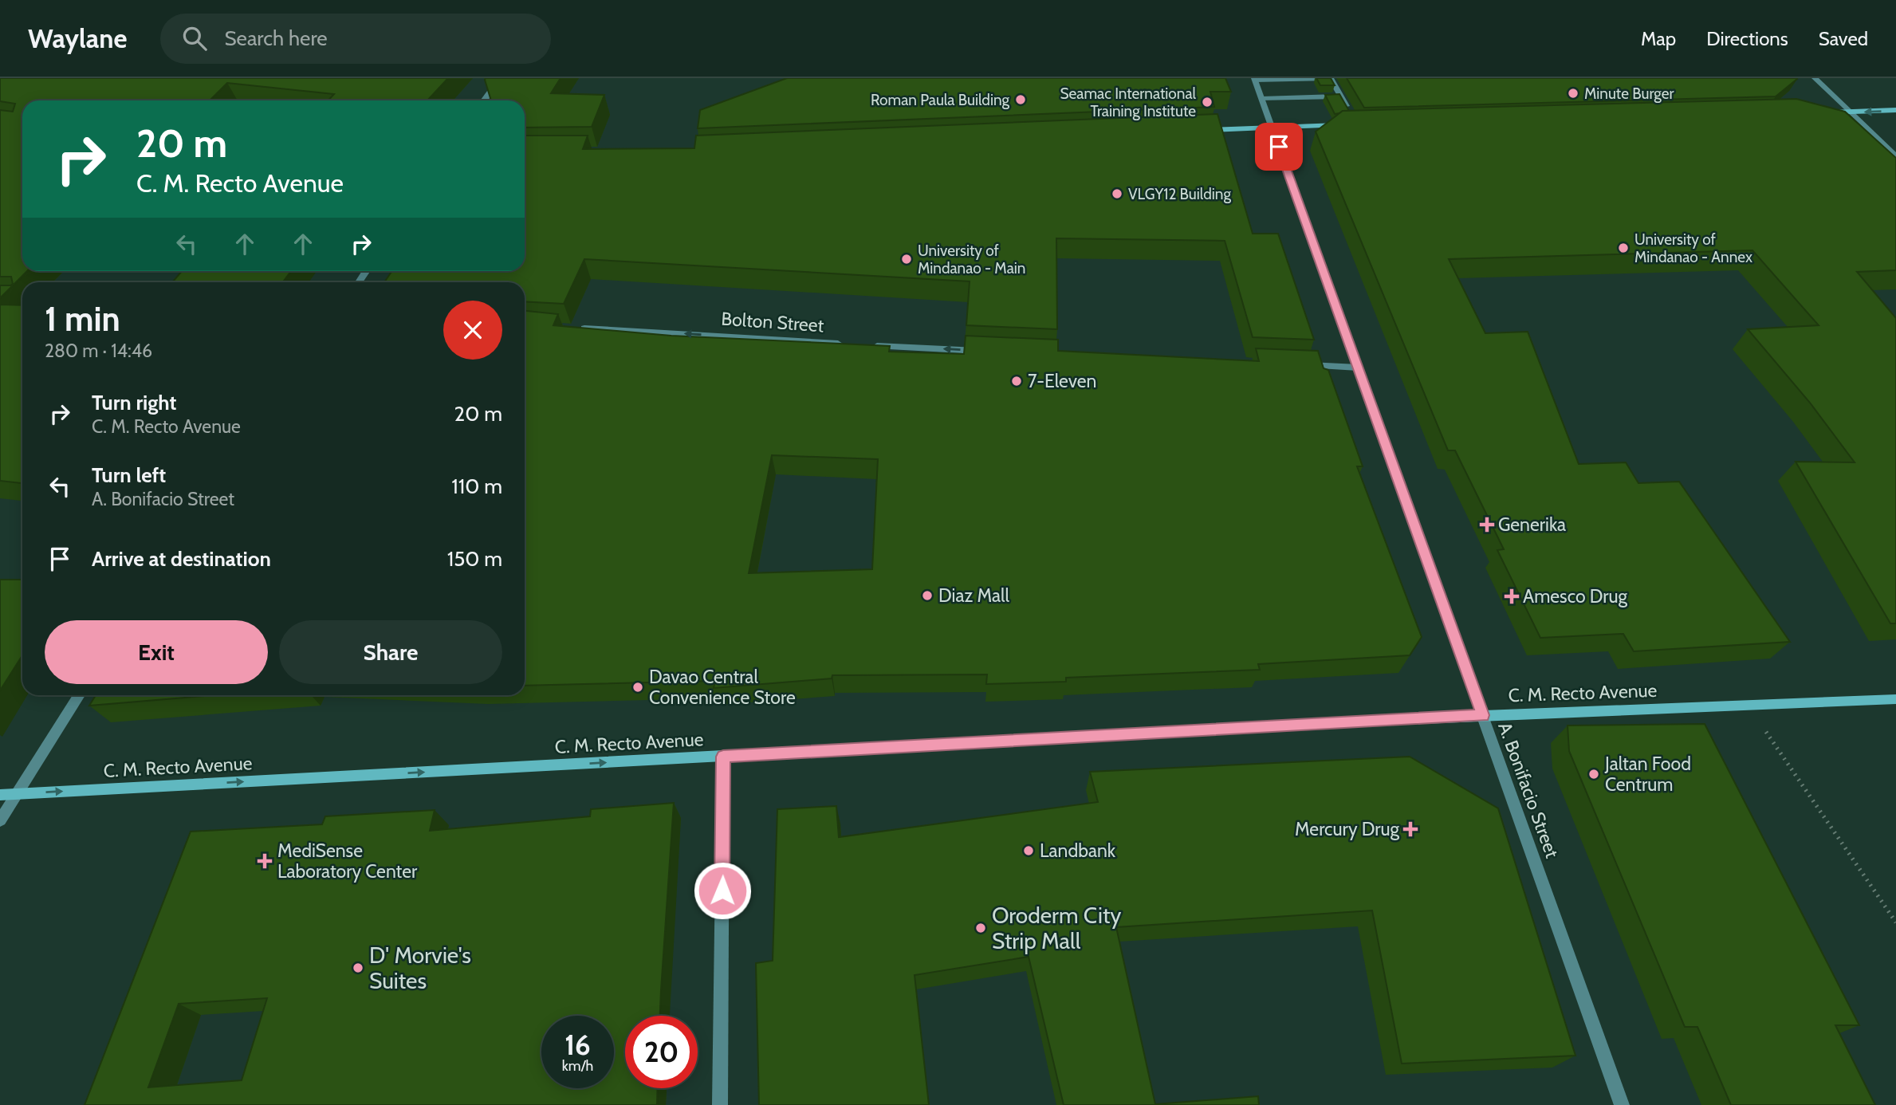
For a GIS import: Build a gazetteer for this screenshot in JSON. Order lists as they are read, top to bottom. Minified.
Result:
{"streets":{"main road":["C. M. Recto Avenue"],"street":["Bolton Street","A. Bonifacio Street"]},"crossings":[["C. M. Recto Avenue","A. Bonifacio Street"]],"one_way":["Bolton Street","C. M. Recto Avenue"],"places":{"other":["Minute Burger","Roman Paula Building","Seamac International Training Institute","VLGY12 Building","University of Mindanao - Annex","University of Mindanao - Main","7-Eleven","Diaz Mall","Davao Central Convenience Store","Jaltan Food Centrum","Landbank","Oroderm City Strip Mall","D' Morvie's Suites"],"health":["Generika","Amesco Drug","Mercury Drug","MediSense Laboratory Center"]},"page":{"header":"Waylane","search":"Search here","nav":["Map","Directions","Saved"],"turn":["20 m","C. M. Recto Avenue"],"heading":["1 min","280 m · 14:46"],"list":[{"name":"Turn right","note":"C. M. Recto Avenue","value":"20 m"},{"name":"Turn left","note":"A. Bonifacio Street","value":"110 m"},{"name":"Arrive at destination","value":"150 m"}],"buttons":["Exit","Share"],"speed":"16 km/h","limit":"20"}}
